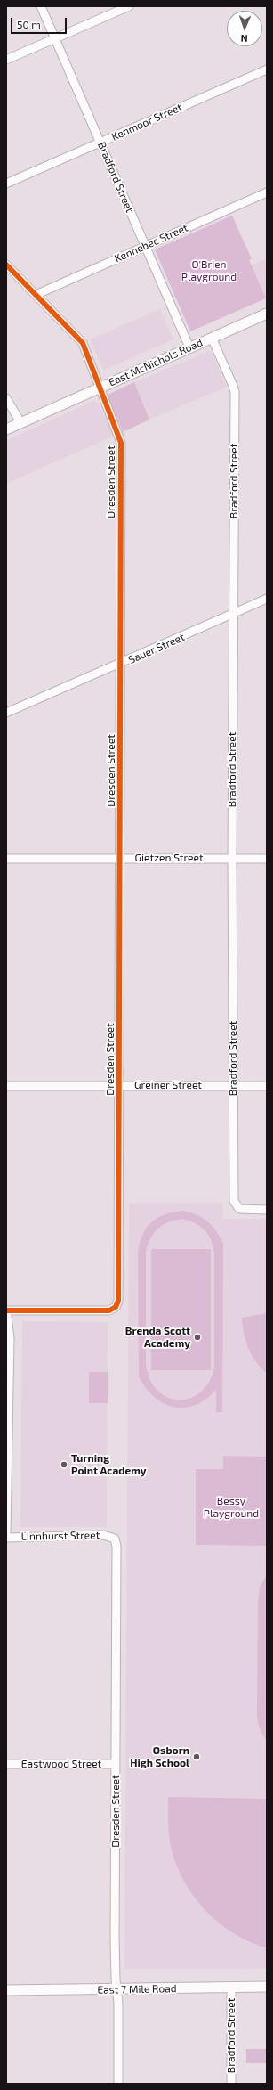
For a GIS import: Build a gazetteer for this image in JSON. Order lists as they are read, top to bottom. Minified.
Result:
{"streets":{"street":["Kenmoor Street","Bradford Street","Kennebec Street","East McNichols Road","Dresden Street","Sauer Street","Gietzen Street","Greiner Street","Linnhurst Street","Eastwood Street","East 7 Mile Road"]},"crossings":[["Kenmoor Street","Bradford Street"],["Bradford Street","Kennebec Street"],["Bradford Street","East McNichols Road"],["Bradford Street","Sauer Street"],["Bradford Street","Gietzen Street"],["Bradford Street","Greiner Street"],["Bradford Street","East 7 Mile Road"],["Kennebec Street","Dresden Street"],["East McNichols Road","Dresden Street"],["Dresden Street","Sauer Street"],["Dresden Street","Gietzen Street"],["Dresden Street","Greiner Street"],["Dresden Street","Linnhurst Street"],["Dresden Street","Eastwood Street"],["Dresden Street","East 7 Mile Road"]],"parks":["O'Brien Playground","Bessy Playground"],"places":["Brenda Scott Academy","Turning Point Academy","Osborn High School"],"scale_bar":"50 m","north":"bottom"}
